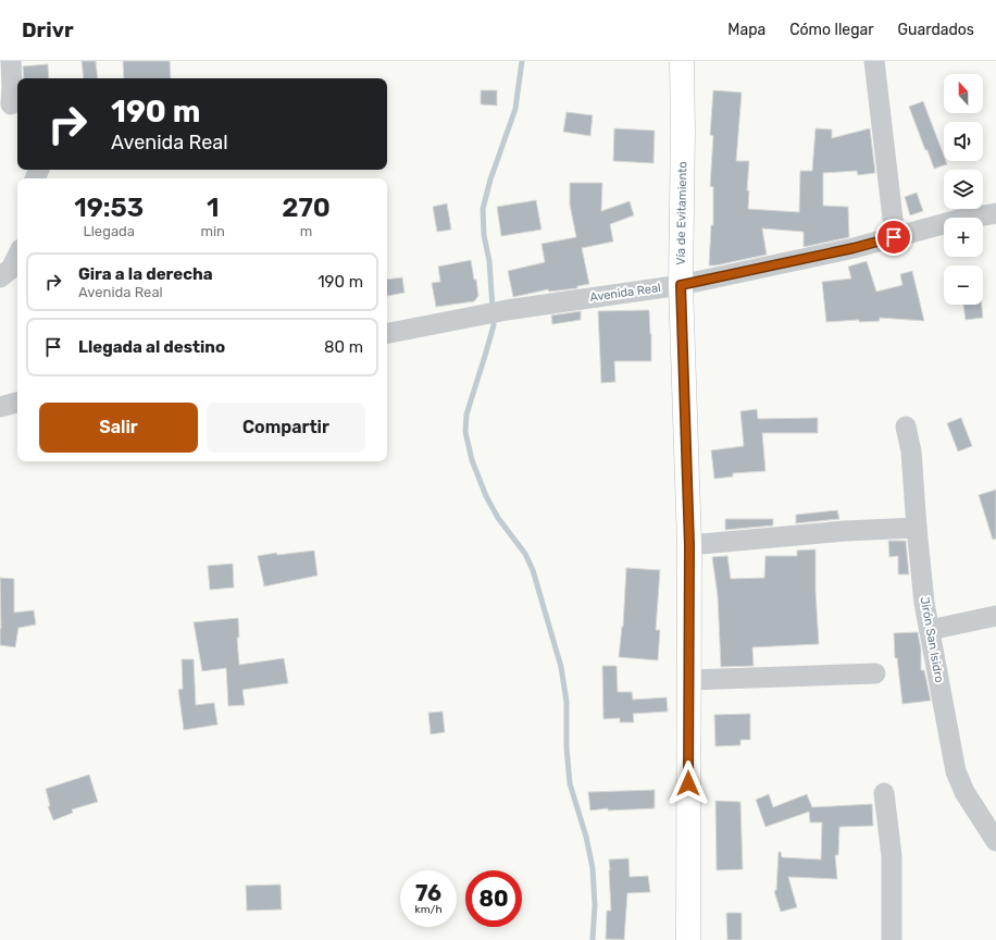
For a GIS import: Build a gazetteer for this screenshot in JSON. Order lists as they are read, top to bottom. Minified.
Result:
{"streets":{"highway":["Vía de Evitamiento"],"street":["Avenida Real","Jirón San Isidro"]},"crossings":[["Vía de Evitamiento","Avenida Real"]],"north":"top","page":{"header":"Drivr","nav":["Mapa","Cómo llegar","Guardados"],"map_buttons":["+","−"],"turn":["190 m","Avenida Real"],"eta":["19:53","Llegada","1","min","270","m"],"list":[{"name":"Gira a la derecha","note":"Avenida Real","value":"190 m"},{"name":"Llegada al destino","value":"80 m"}],"buttons":["Salir","Compartir"],"speed":"76 km/h","limit":"80"}}
